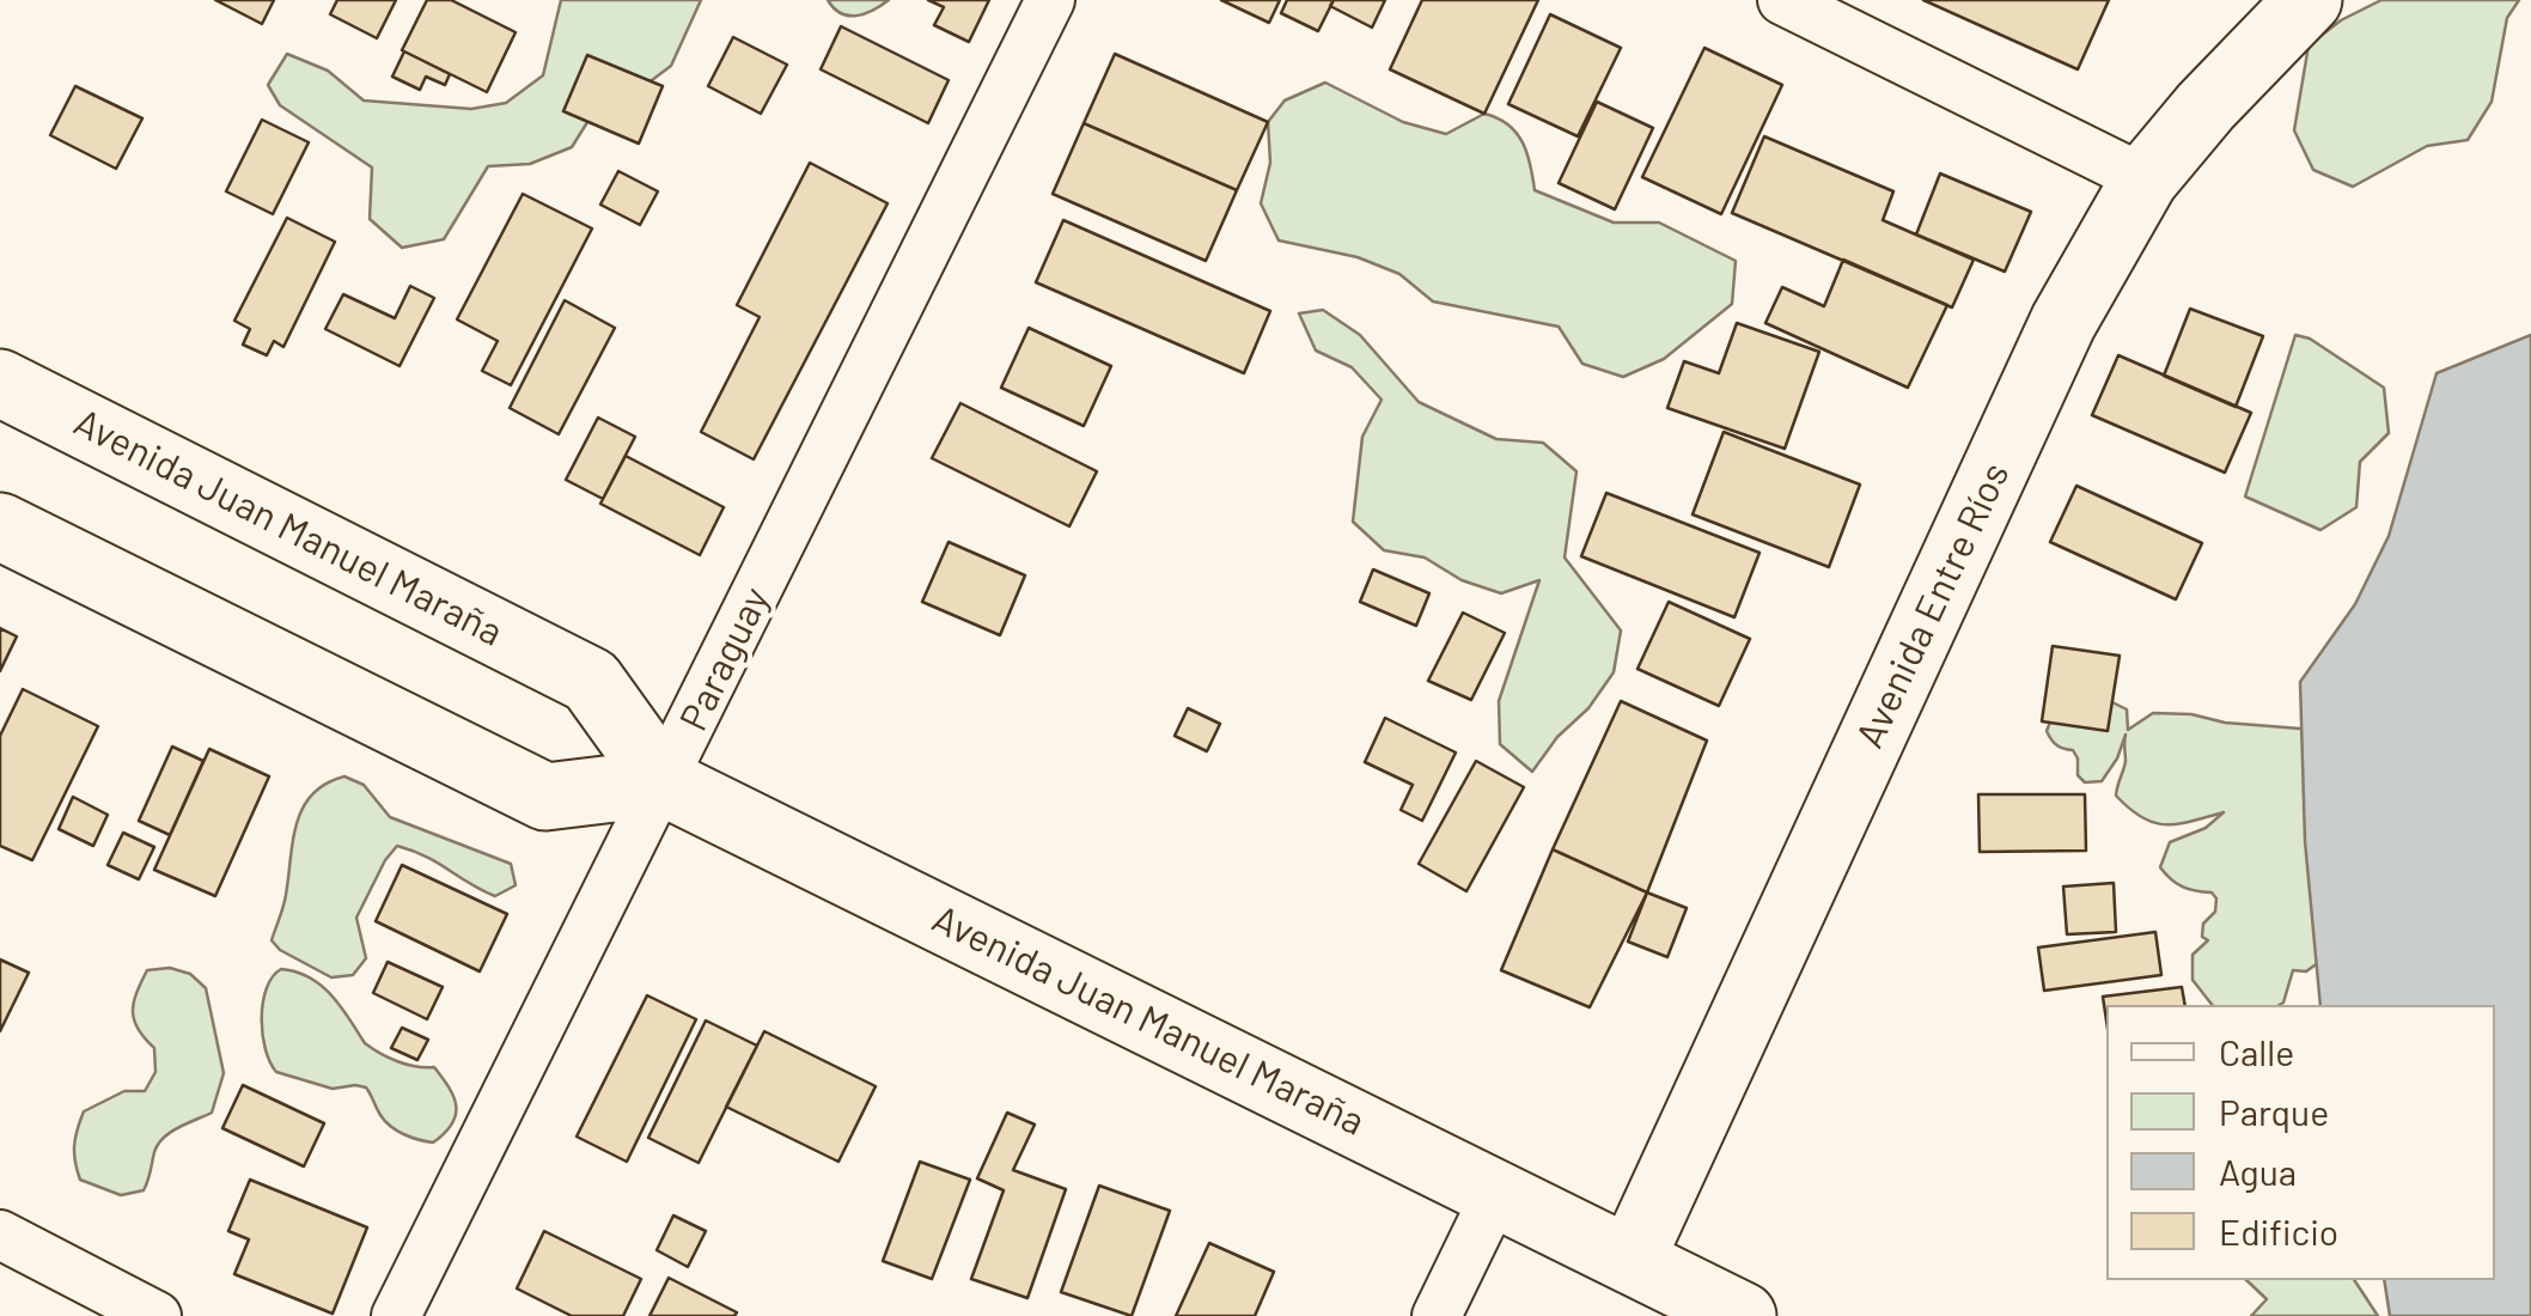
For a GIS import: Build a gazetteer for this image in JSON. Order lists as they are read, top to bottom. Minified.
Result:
{"streets":{"street":["Avenida Juan Manuel Maraña","Avenida Entre Ríos","Paraguay"]},"crossings":[["Avenida Juan Manuel Maraña","Avenida Entre Ríos"],["Avenida Juan Manuel Maraña","Paraguay"]],"legend":["Calle","Parque","Agua","Edificio"]}
